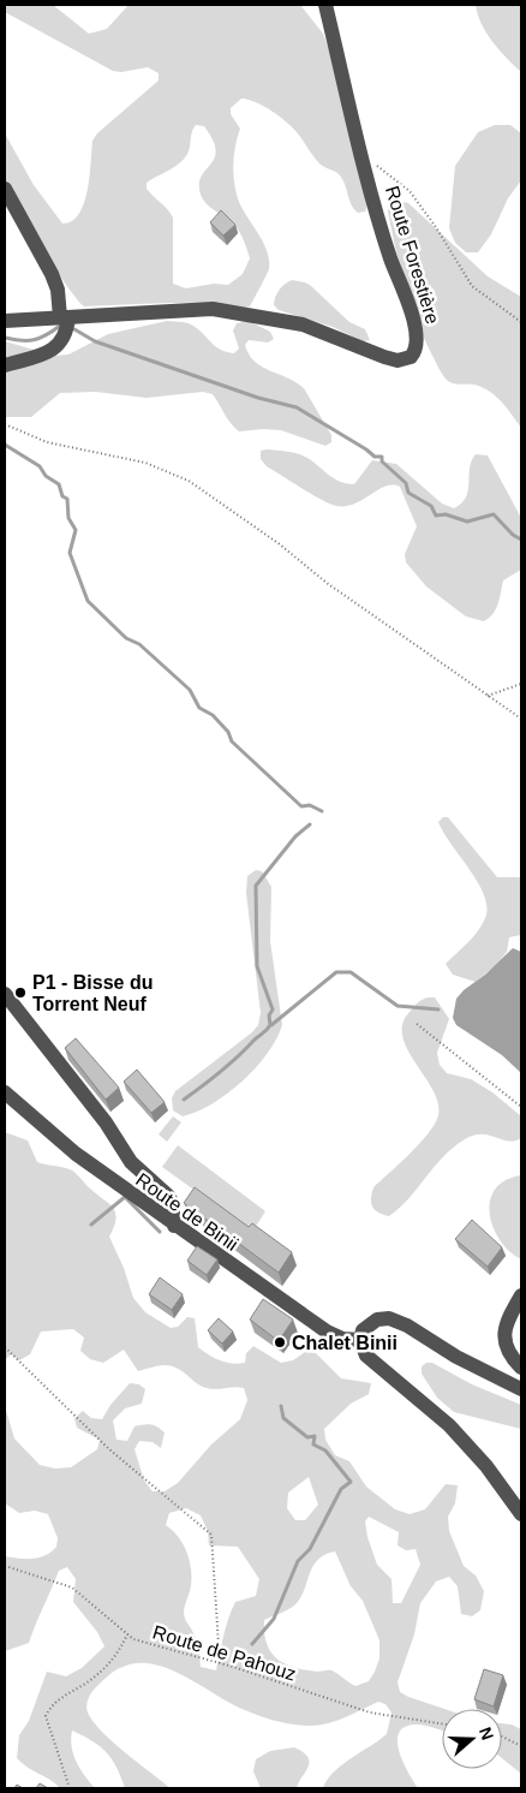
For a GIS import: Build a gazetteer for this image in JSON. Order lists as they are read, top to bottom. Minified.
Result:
{"streets":{"street":["Route Forestière","Route de Binii"],"path":["Route de Pahouz"]},"places":["P1 - Bisse du Torrent Neuf","Chalet Binii"],"north":"right"}
